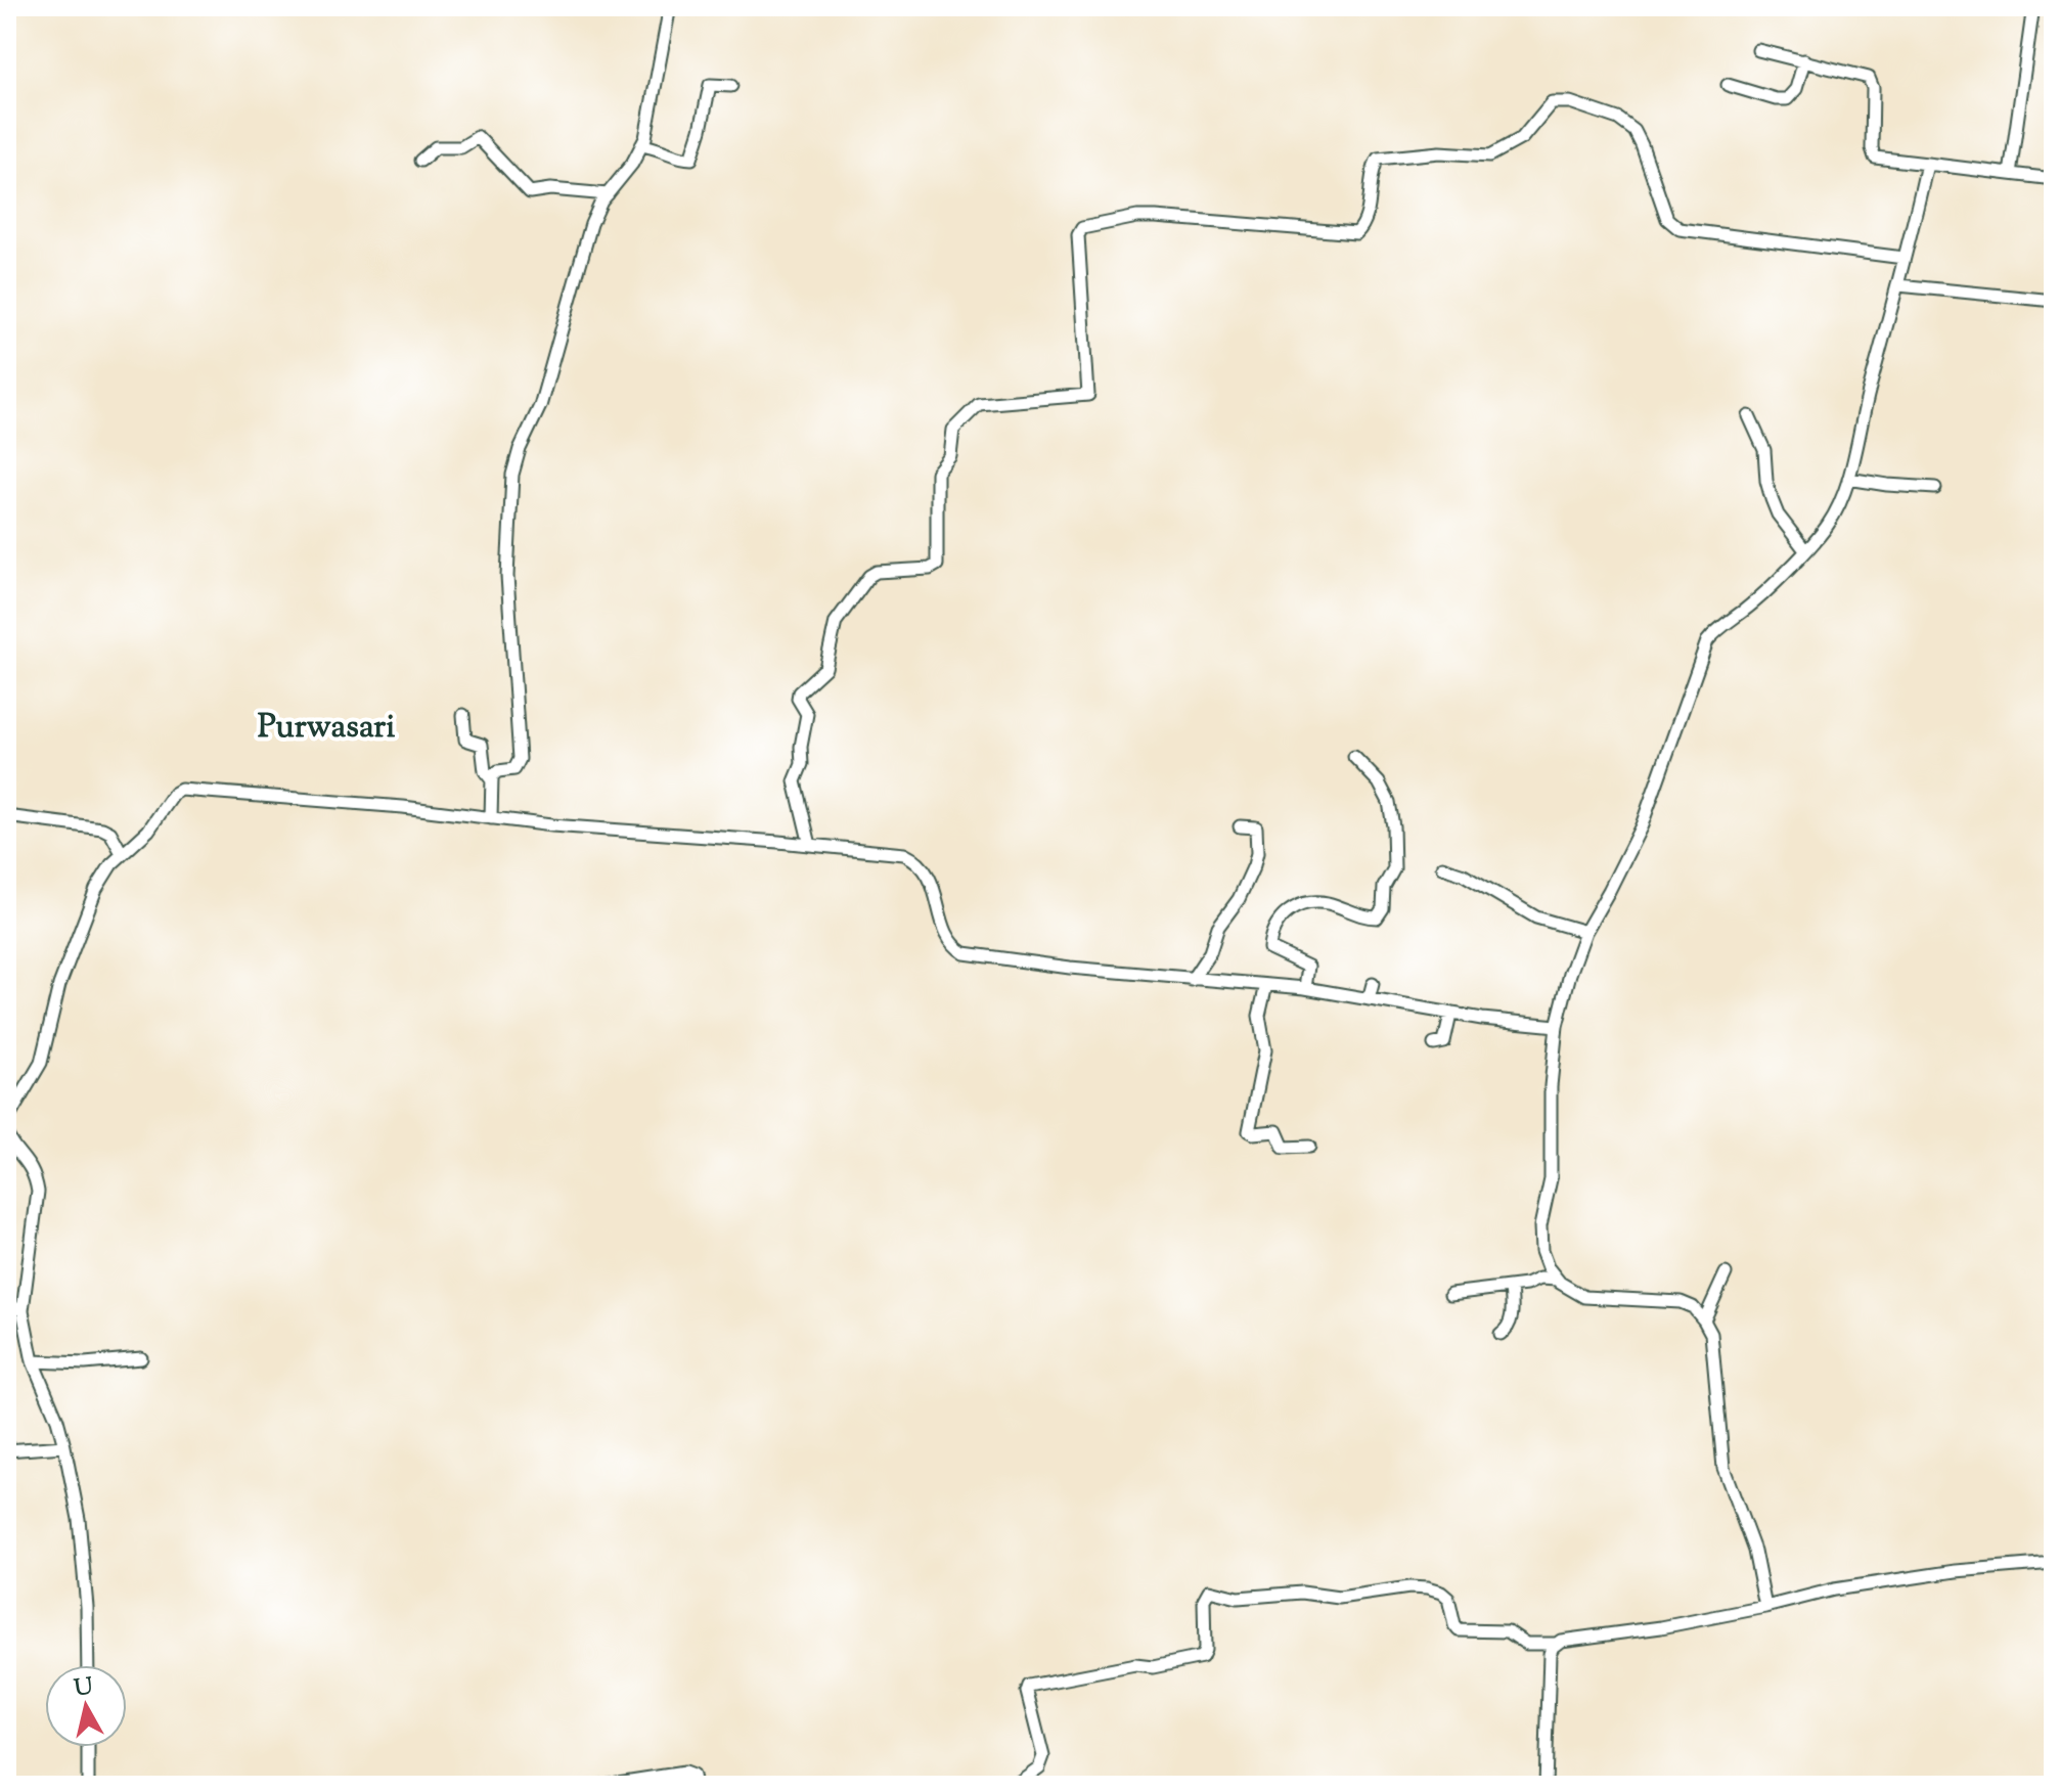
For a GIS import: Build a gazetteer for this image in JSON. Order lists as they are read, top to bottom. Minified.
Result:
{"districts":["Purwasari"],"north":"top"}
